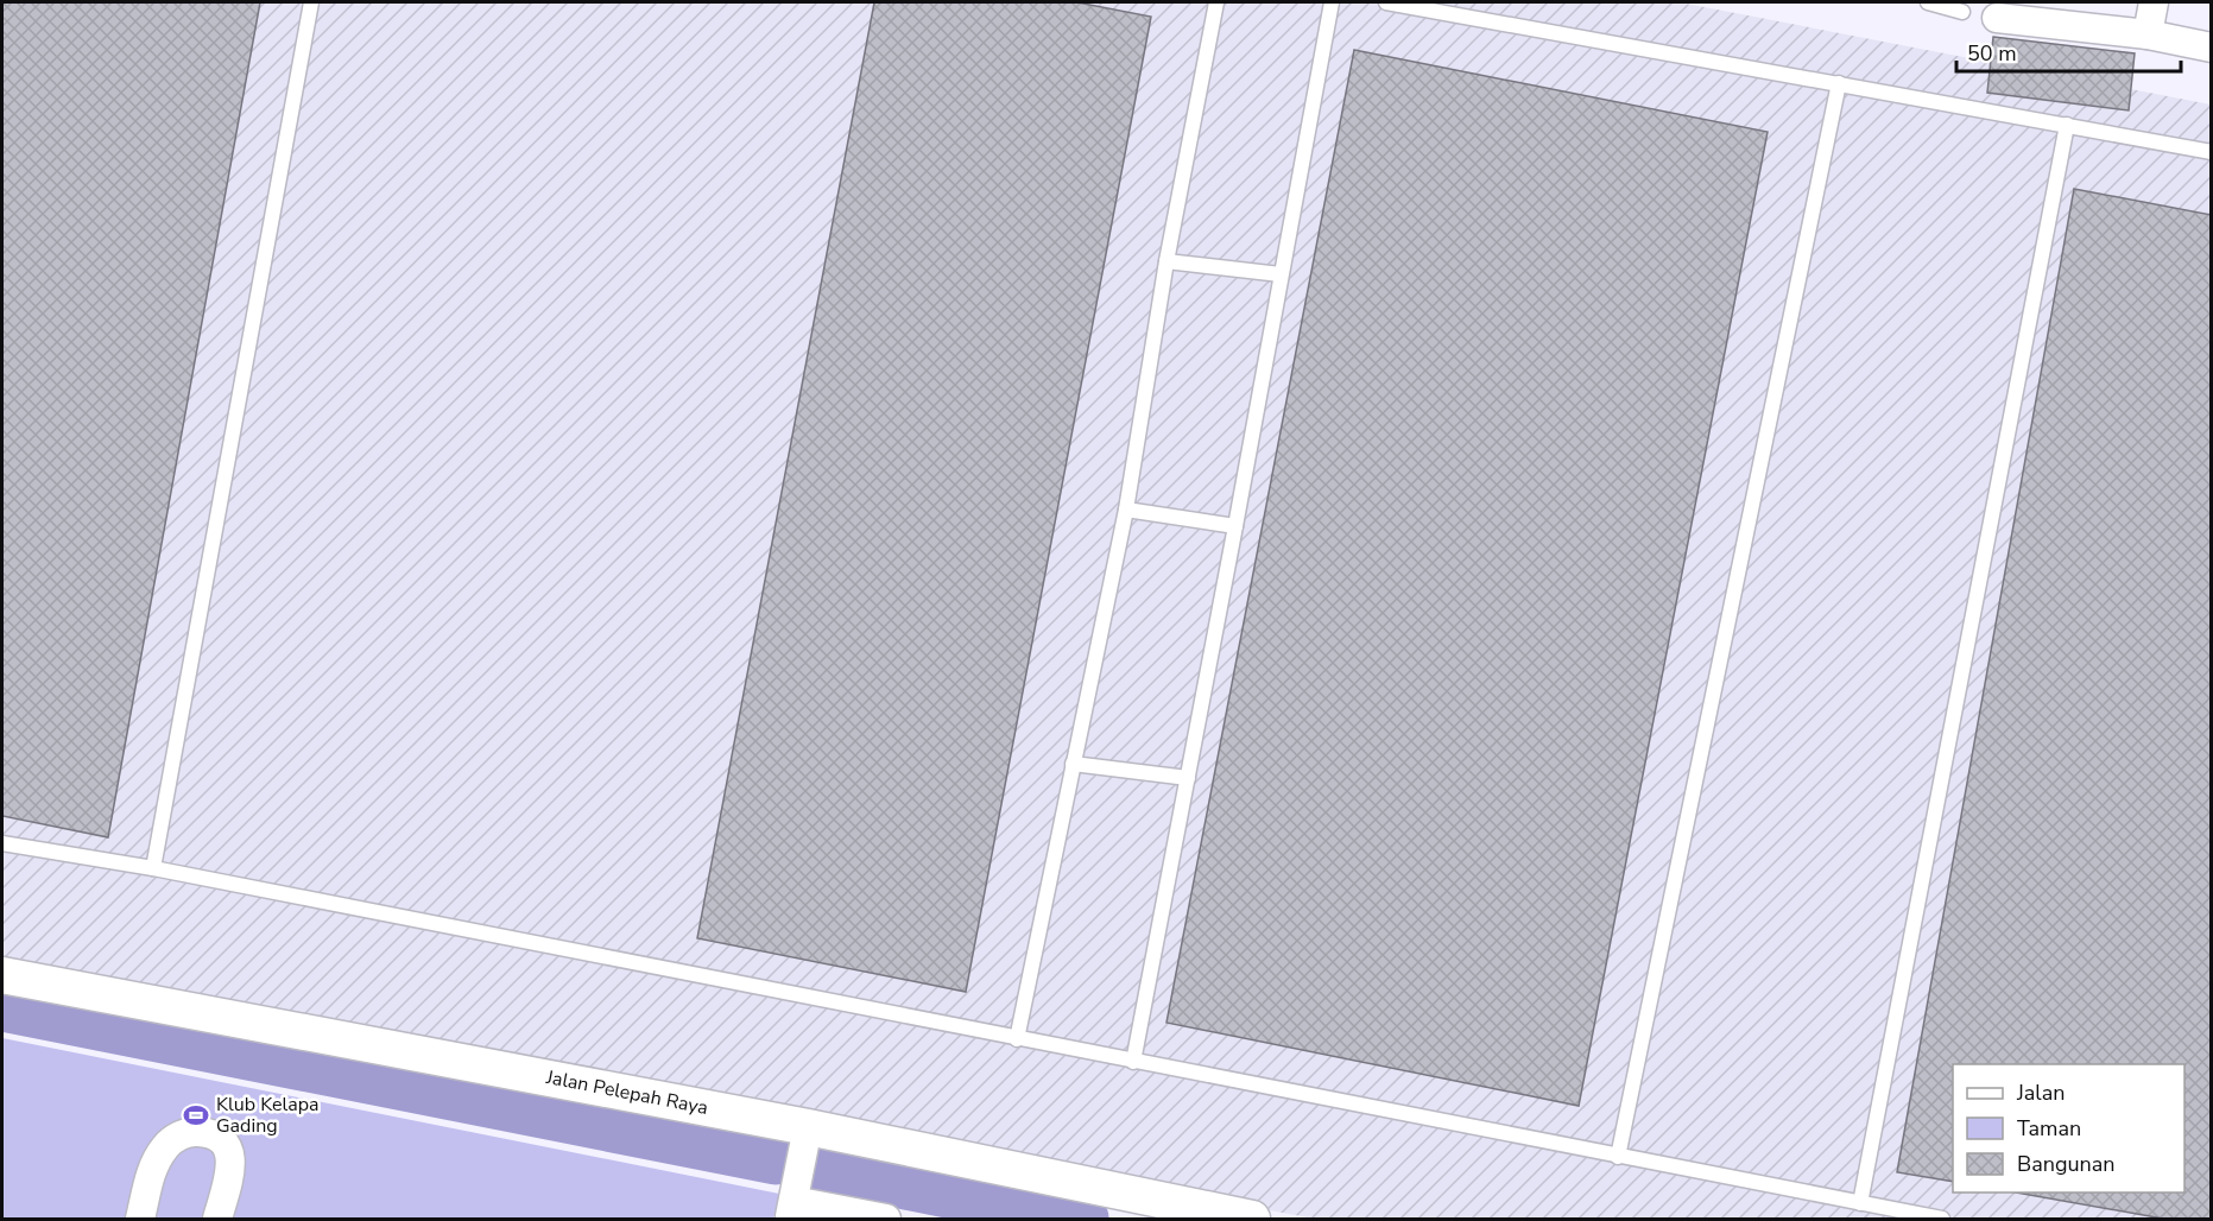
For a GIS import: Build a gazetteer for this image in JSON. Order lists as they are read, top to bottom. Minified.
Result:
{"streets":{"street":["Jalan Pelepah Raya"]},"places":{"sports":["Klub Kelapa Gading"]},"legend":["Jalan","Taman","Bangunan"],"scale_bar":"50 m"}
